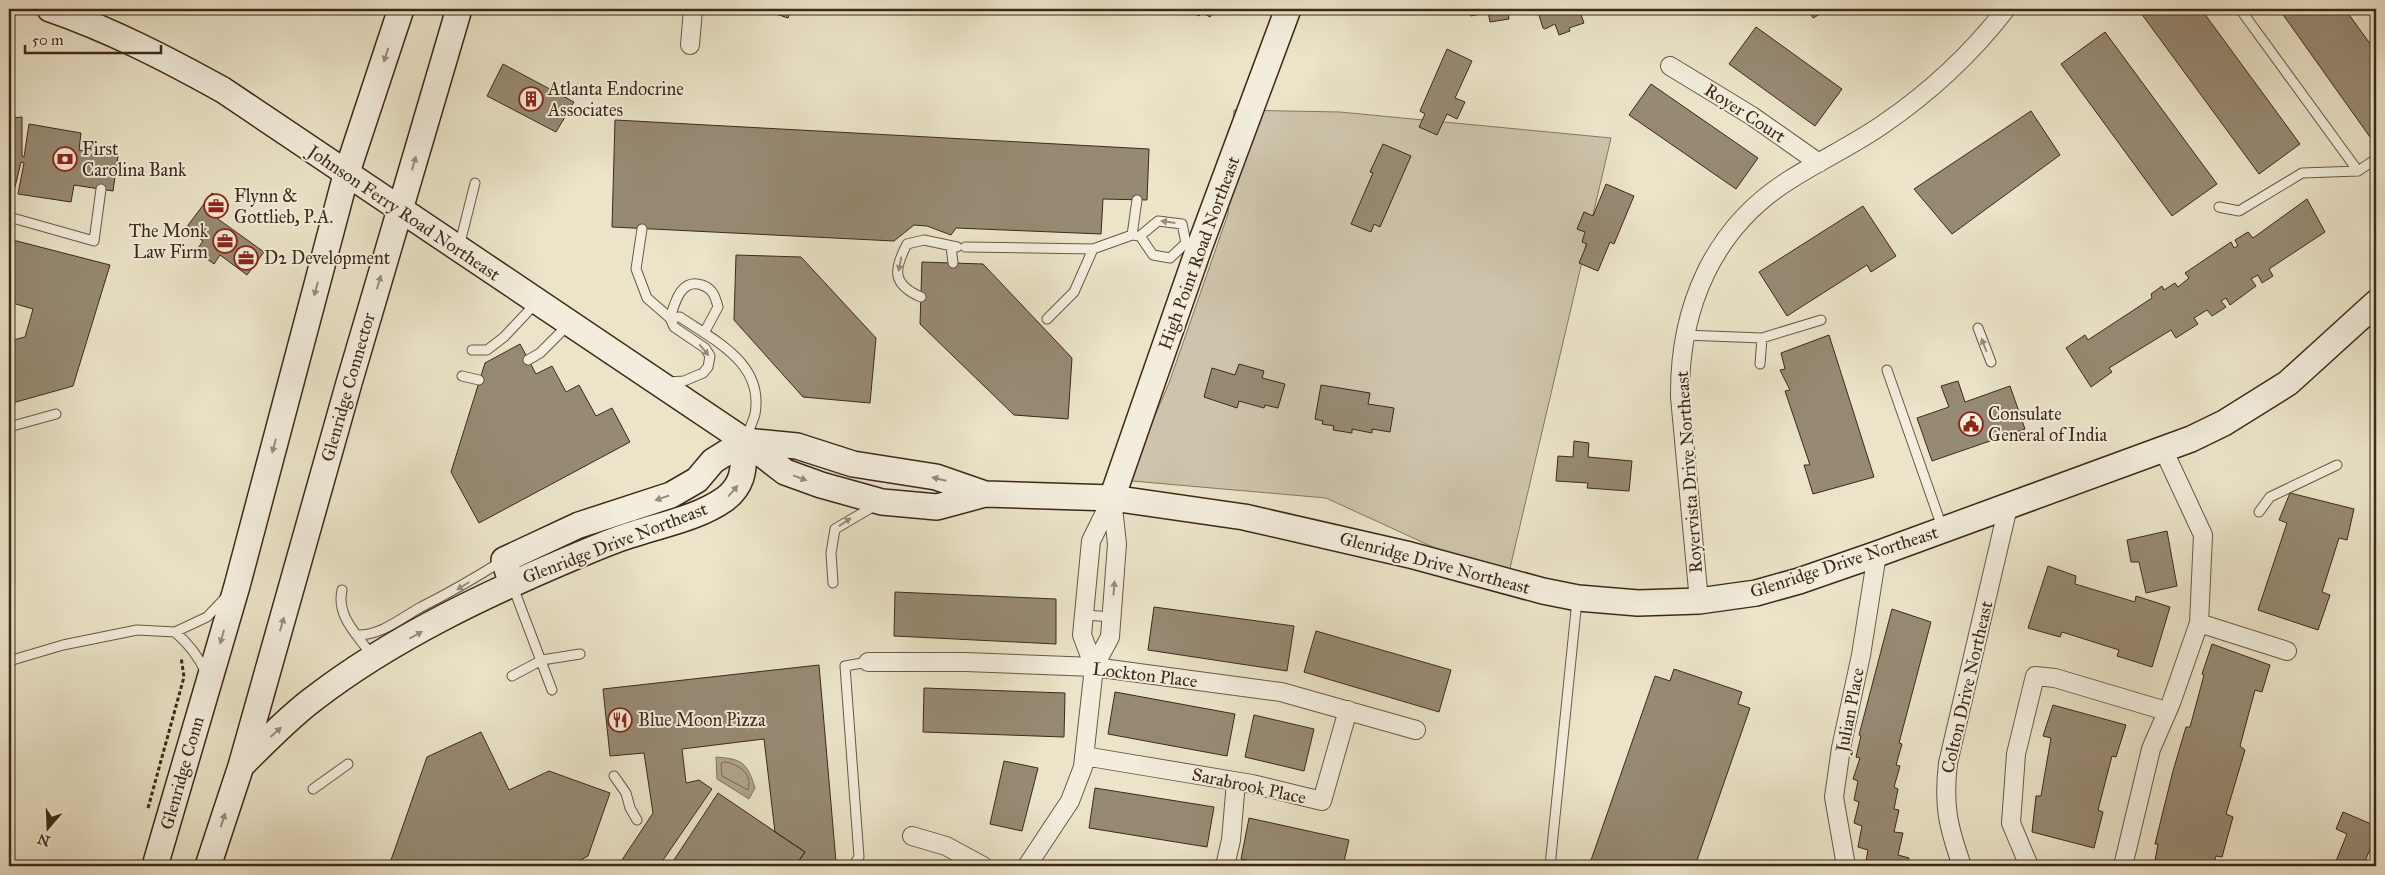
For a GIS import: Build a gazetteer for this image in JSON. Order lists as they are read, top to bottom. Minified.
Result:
{"streets":{"main road":["Johnson Ferry Road Northeast","High Point Road Northeast","Glenridge Connector","Glenridge Drive Northeast","Glenridge Conn"],"street":["Royer Court","Royervista Drive Northeast","Lockton Place","Colton Drive Northeast","Julian Place","Sarabrook Place"]},"crossings":[["Royer Court","Royervista Drive Northeast"],["Johnson Ferry Road Northeast","High Point Road Northeast"],["Johnson Ferry Road Northeast","Glenridge Connector"],["Johnson Ferry Road Northeast","Glenridge Drive Northeast"],["High Point Road Northeast","Glenridge Drive Northeast"],["Glenridge Connector","Glenridge Drive Northeast"],["Royervista Drive Northeast","Glenridge Drive Northeast"],["Glenridge Drive Northeast","Colton Drive Northeast"],["Glenridge Drive Northeast","Julian Place"],["Lockton Place","Sarabrook Place"]],"places":{"building":["Atlanta Endocrine Associates"],"bank":["First Carolina Bank"],"office":["Flynn & Gottlieb, P.A.","The Monk Law Firm","D2 Development"],"public building":["Consulate General of India"],"restaurant":["Blue Moon Pizza"]},"scale_bar":"50 m","north":"bottom"}
